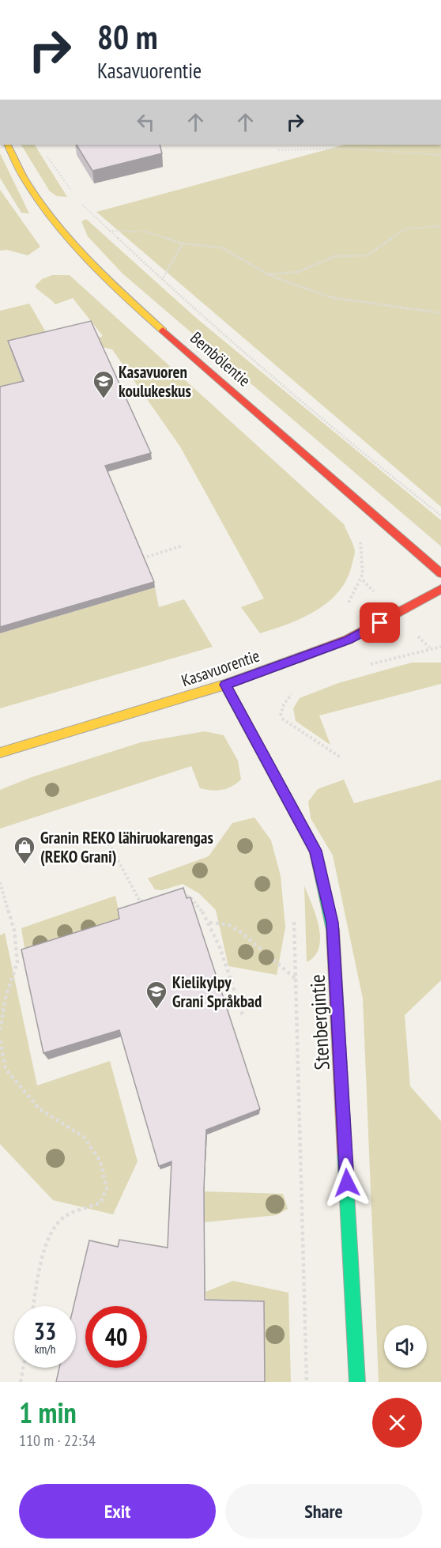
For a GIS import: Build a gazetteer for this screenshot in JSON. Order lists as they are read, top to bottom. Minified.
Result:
{"streets":{"street":["Bembölentie","Kasavuorentie","Stenbergintie"]},"crossings":[["Kasavuorentie","Stenbergintie"]],"places":{"school or university":["Kasavuoren koulukeskus","Kielikylpy Grani Språkbad"],"shop":["Granin REKO lähiruokarengas (REKO Grani)"]},"page":{"turn":["80 m","Kasavuorentie"],"speed":"33 km/h","limit":"40","heading":["1 min","110 m · 22:34"],"buttons":["Exit","Share"]}}
